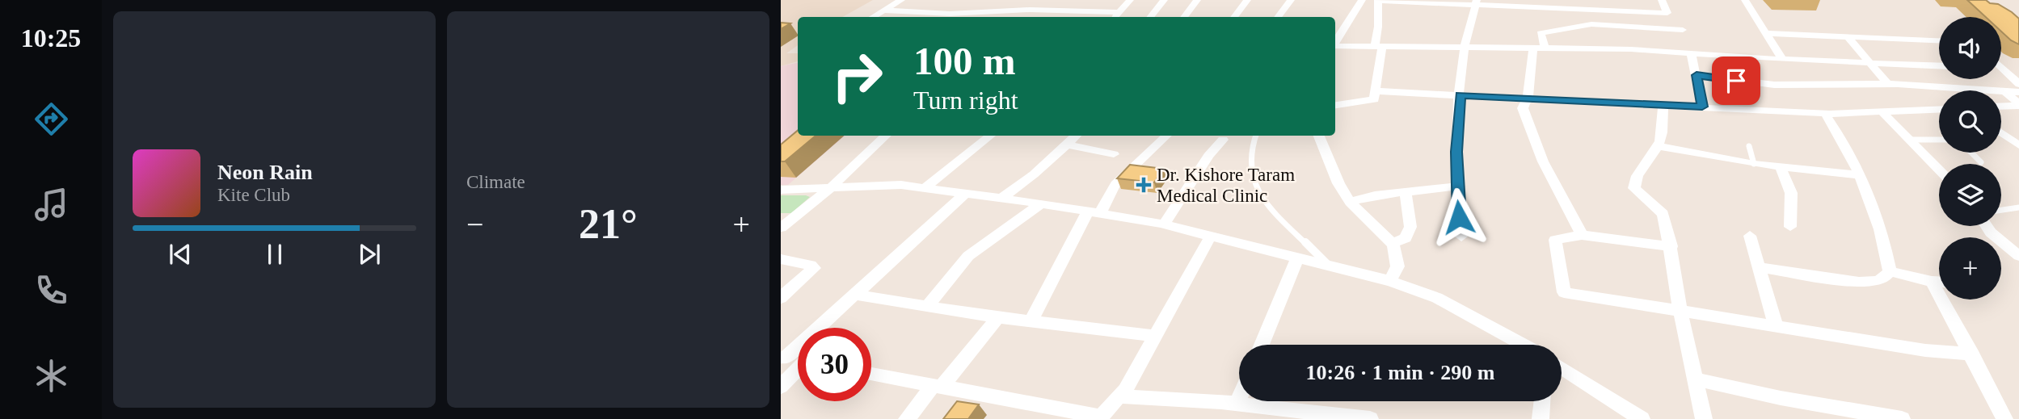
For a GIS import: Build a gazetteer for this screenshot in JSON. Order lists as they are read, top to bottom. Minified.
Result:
{"places":{"health":["Dr. Kishore Taram Medical Clinic"]},"page":{"tabs":"10:25","tile":"Climate","map_buttons":"+","turn":["100 m","Turn right"],"song":["Neon Rain","Kite Club"],"heat":["−","21°","+"],"limit":"30","trip":"10:26 · 1 min · 290 m"}}
